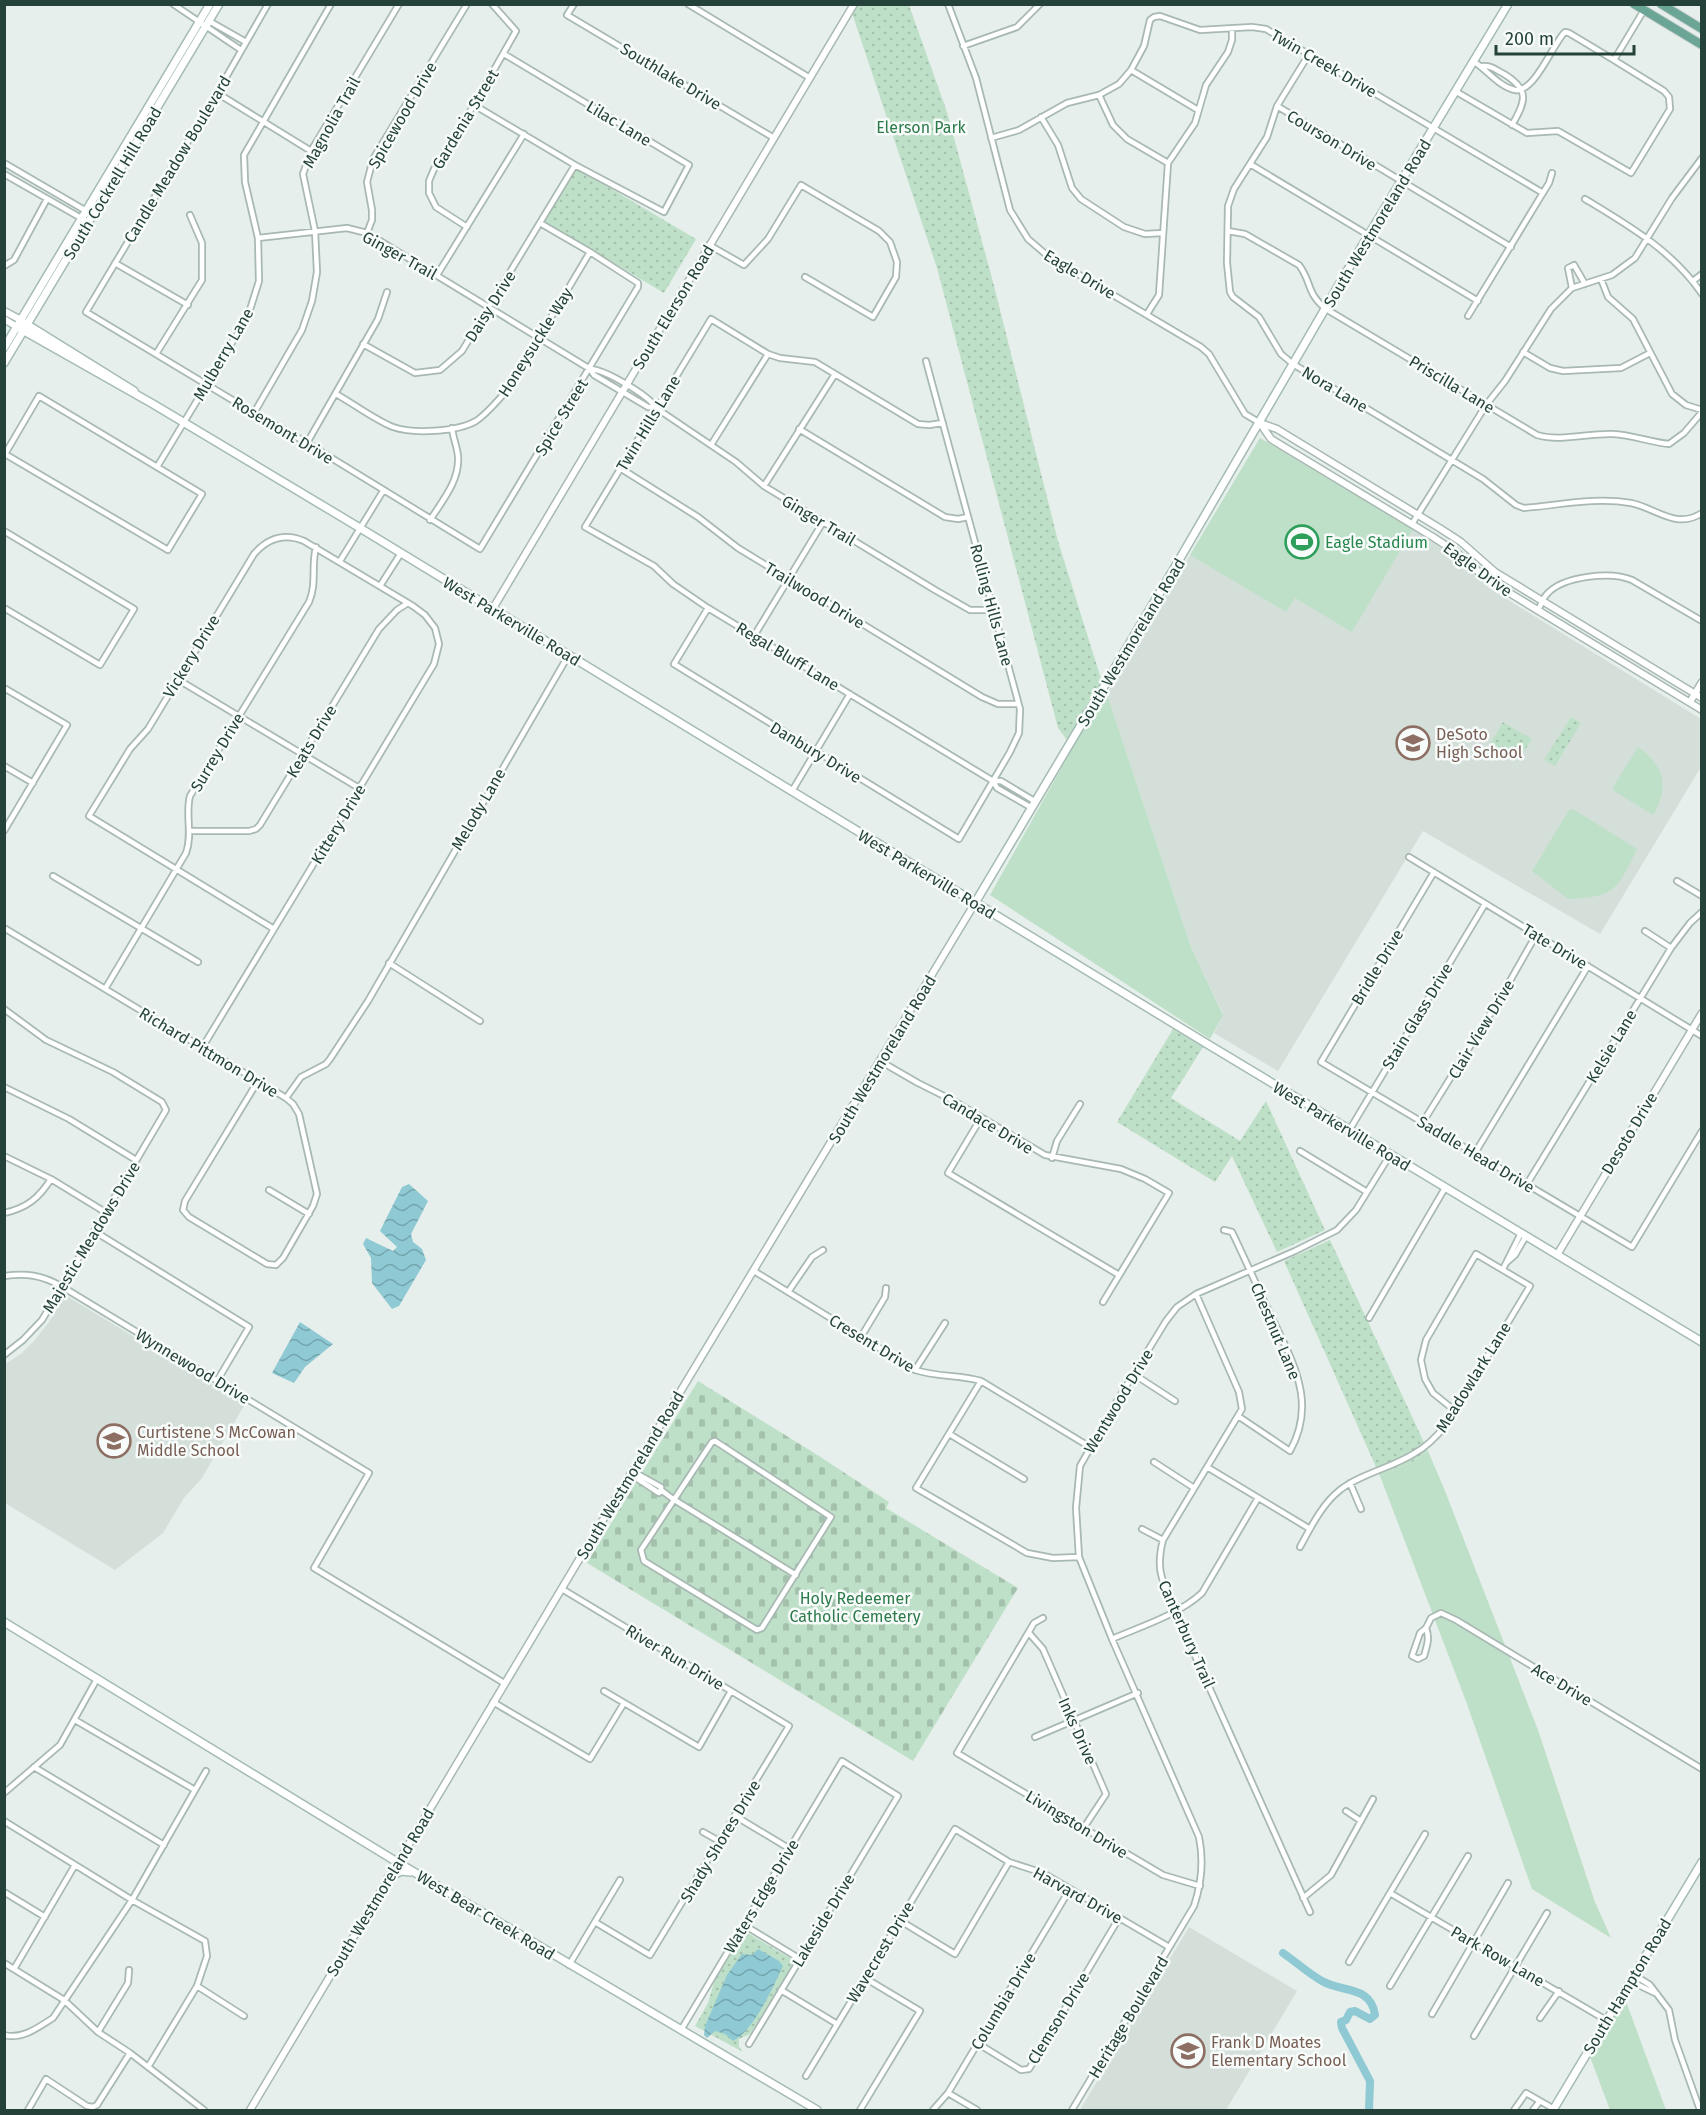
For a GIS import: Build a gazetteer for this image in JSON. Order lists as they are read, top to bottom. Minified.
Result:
{"streets":{"main road":["South Cockrell Hill Road","South Westmoreland Road","West Parkerville Road","West Bear Creek Road","South Hampton Road"],"street":["Twin Creek Drive","Southlake Drive","Spicewood Drive","Gardenia Street","Magnolia Trail","Lilac Lane","Courson Drive","Candle Meadow Boulevard","Ginger Trail","Eagle Drive","Daisy Drive","South Elerson Road","Honeysuckle Way","Mulberry Lane","Priscilla Lane","Nora Lane","Spice Street","Twin Hills Lane","Rosemont Drive","Trailwood Drive","Rolling Hills Lane","Vickery Drive","Regal Bluff Lane","Keats Drive","Surrey Drive","Danbury Drive","Melody Lane","Kittery Drive","Tate Drive","Bridle Drive","Stain Glass Drive","Clair View Drive","Kelsie Lane","Richard Pittmon Drive","Candace Drive","Desoto Drive","Saddle Head Drive","Majestic Meadows Drive","Chestnut Lane","Cresent Drive","Wynnewood Drive","Meadowlark Lane","Wentwood Drive","Canterbury Trail","River Run Drive","Ace Drive","Inks Drive","Livingston Drive","Shady Shores Drive","Harvard Drive","Waters Edge Drive","Lakeside Drive","Wavecrest Drive","Park Row Lane","Columbia Drive","Heritage Boulevard","Clemson Drive"]},"crossings":[["Twin Creek Drive","South Westmoreland Road"],["Twin Creek Drive","Eagle Drive"],["Twin Creek Drive","Nora Lane"],["Southlake Drive","South Elerson Road"],["Spicewood Drive","Ginger Trail"],["Gardenia Street","Lilac Lane"],["Magnolia Trail","Ginger Trail"],["Magnolia Trail","Rosemont Drive"],["Lilac Lane","Daisy Drive"],["Courson Drive","South Westmoreland Road"],["Courson Drive","Nora Lane"],["Candle Meadow Boulevard","Rosemont Drive"],["South Cockrell Hill Road","West Parkerville Road"],["South Westmoreland Road","Eagle Drive"],["South Westmoreland Road","Priscilla Lane"],["South Westmoreland Road","Nora Lane"],["South Westmoreland Road","West Parkerville Road"],["South Westmoreland Road","Regal Bluff Lane"],["South Westmoreland Road","Candace Drive"],["South Westmoreland Road","Cresent Drive"],["South Westmoreland Road","Wynnewood Drive"],["South Westmoreland Road","River Run Drive"],["South Westmoreland Road","West Bear Creek Road"],["Ginger Trail","Daisy Drive"],["Ginger Trail","South Elerson Road"],["Ginger Trail","Honeysuckle Way"],["Ginger Trail","Mulberry Lane"],["Ginger Trail","Spice Street"],["Ginger Trail","Twin Hills Lane"],["Ginger Trail","Rolling Hills Lane"],["South Elerson Road","West Parkerville Road"],["Honeysuckle Way","Spice Street"],["Mulberry Lane","Rosemont Drive"],["Mulberry Lane","West Parkerville Road"],["Priscilla Lane","Nora Lane"],["Spice Street","Rosemont Drive"],["Twin Hills Lane","Trailwood Drive"],["Twin Hills Lane","Regal Bluff Lane"],["Trailwood Drive","Rolling Hills Lane"],["Rolling Hills Lane","Regal Bluff Lane"],["Rolling Hills Lane","Danbury Drive"],["West Parkerville Road","Melody Lane"],["West Parkerville Road","Stain Glass Drive"],["West Parkerville Road","Desoto Drive"],["West Parkerville Road","Wentwood Drive"],["Vickery Drive","Surrey Drive"],["Vickery Drive","Kittery Drive"],["Regal Bluff Lane","Danbury Drive"],["Keats Drive","Surrey Drive"],["Keats Drive","Kittery Drive"],["Surrey Drive","Richard Pittmon Drive"],["Melody Lane","Richard Pittmon Drive"],["Kittery Drive","Richard Pittmon Drive"],["Tate Drive","Bridle Drive"],["Tate Drive","Stain Glass Drive"],["Tate Drive","Clair View Drive"],["Tate Drive","Kelsie Lane"],["Tate Drive","Desoto Drive"],["Bridle Drive","Saddle Head Drive"],["Stain Glass Drive","Saddle Head Drive"],["Clair View Drive","Saddle Head Drive"],["Kelsie Lane","Saddle Head Drive"],["Desoto Drive","Saddle Head Drive"],["Majestic Meadows Drive","Wynnewood Drive"],["Chestnut Lane","Wentwood Drive"],["Chestnut Lane","Canterbury Trail"],["Cresent Drive","Wentwood Drive"],["Wentwood Drive","Livingston Drive"],["Wentwood Drive","Heritage Boulevard"],["River Run Drive","Shady Shores Drive"],["Inks Drive","Livingston Drive"],["Harvard Drive","Wavecrest Drive"],["Harvard Drive","Columbia Drive"],["Harvard Drive","Heritage Boulevard"],["Harvard Drive","Clemson Drive"],["Waters Edge Drive","West Bear Creek Road"],["Waters Edge Drive","Lakeside Drive"],["Park Row Lane","South Hampton Road"],["Columbia Drive","Clemson Drive"]],"parks":["Elerson Park","Holy Redeemer Catholic Cemetery"],"places":{"sports":["Eagle Stadium"],"school or university":["DeSoto High School","Curtistene S McCowan Middle School","Frank D Moates Elementary School"]},"scale_bar":"200 m"}
